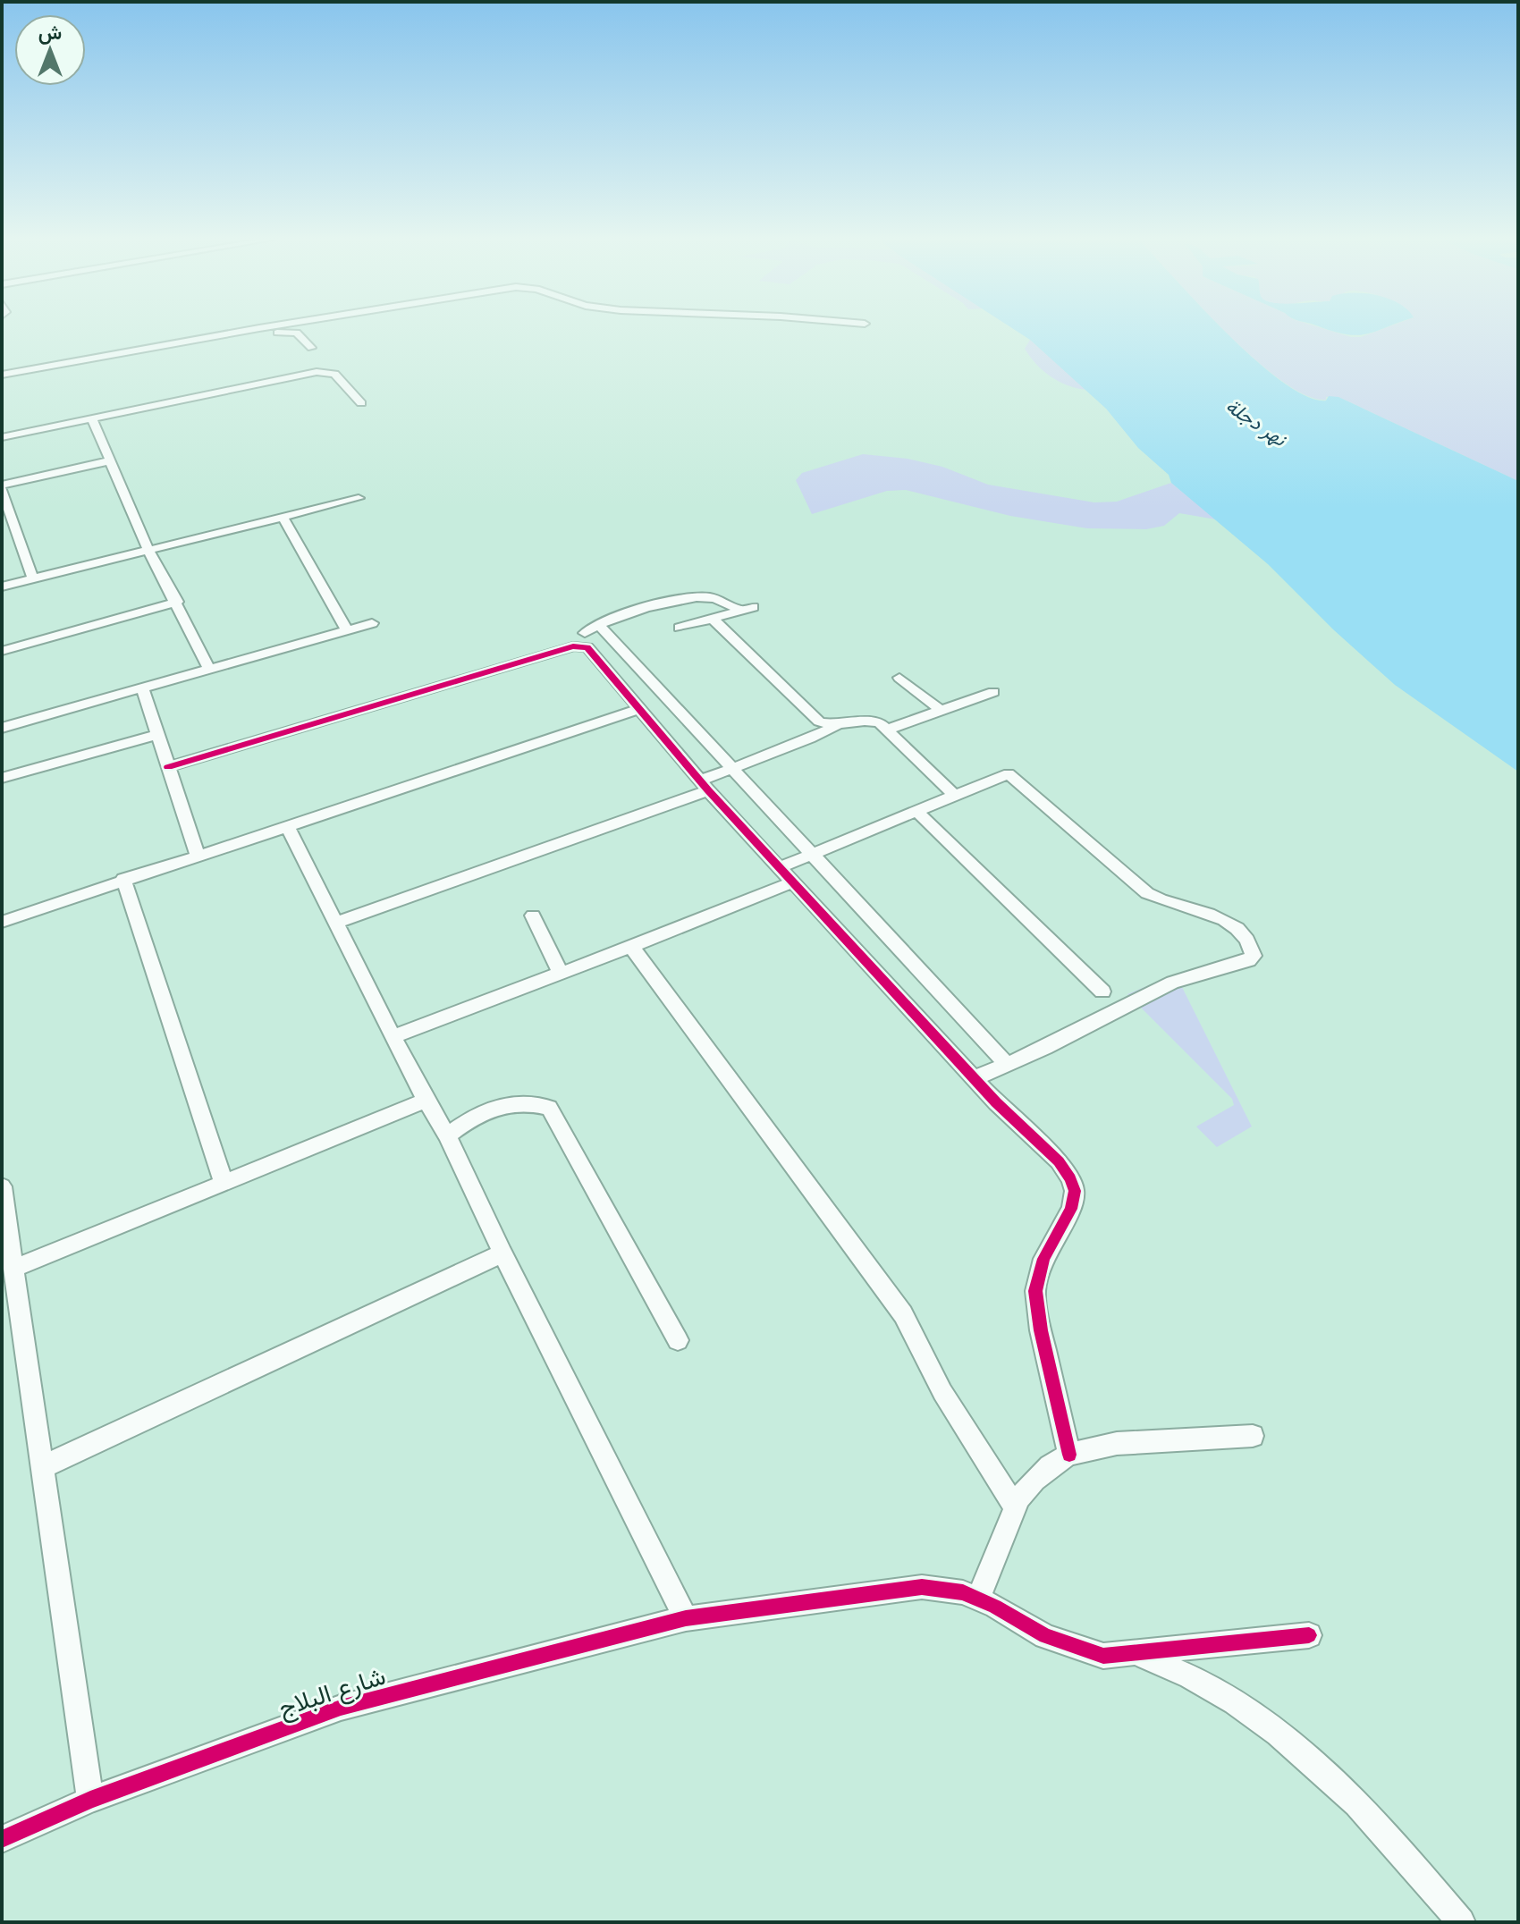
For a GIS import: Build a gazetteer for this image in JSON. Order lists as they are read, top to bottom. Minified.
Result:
{"streets":{"street":["شارع البلاج"]},"water":["نهر دجلة"],"north":"top"}
